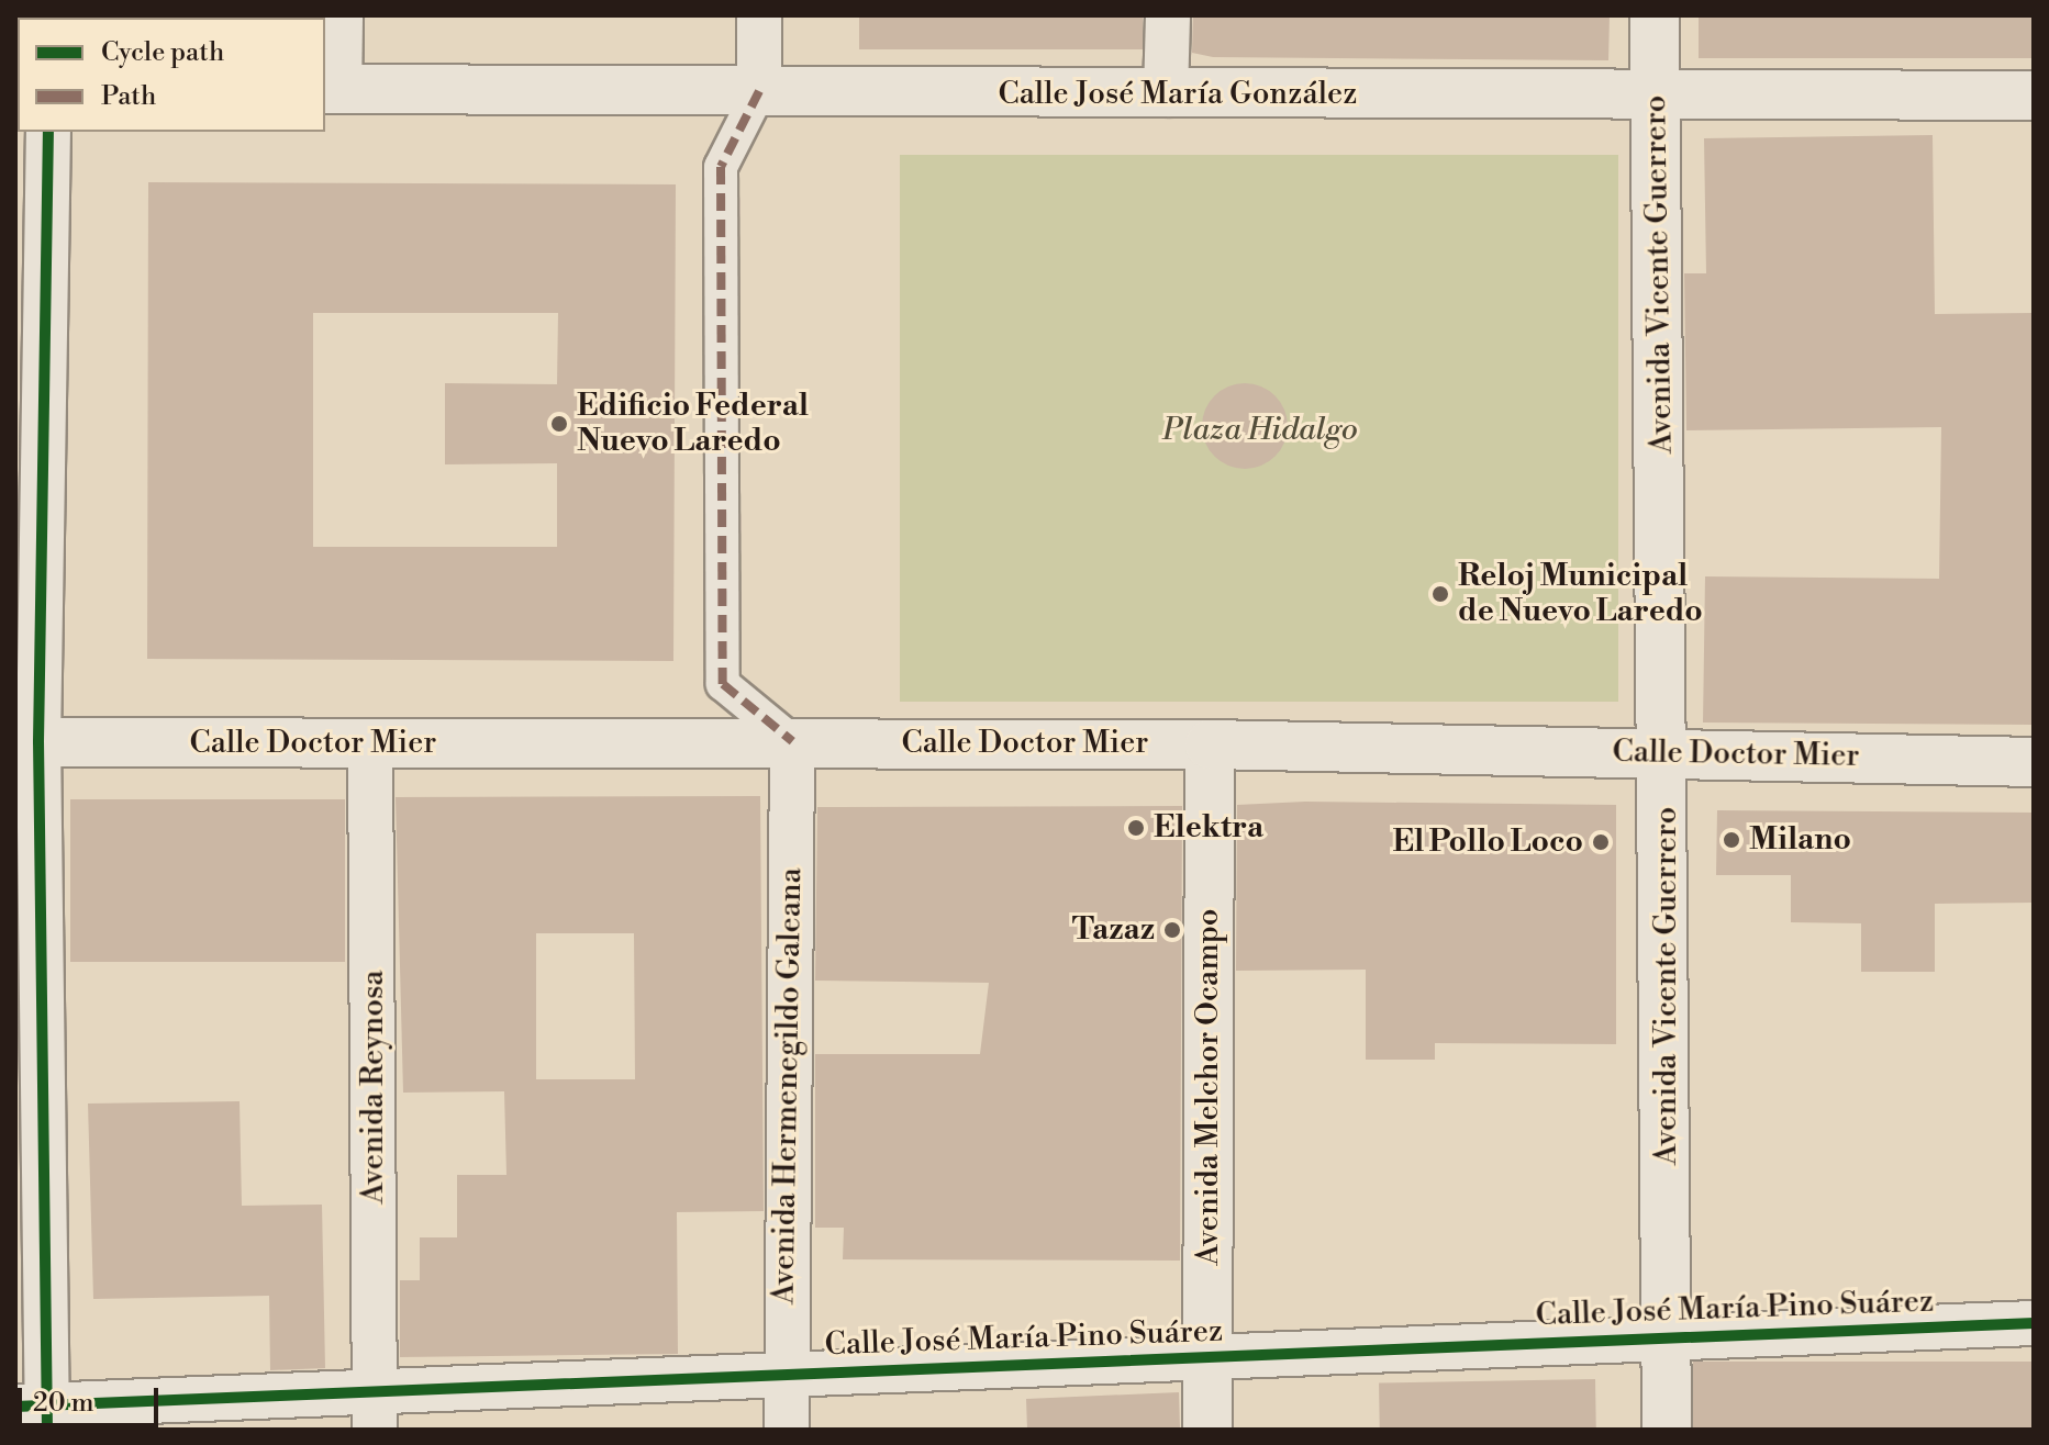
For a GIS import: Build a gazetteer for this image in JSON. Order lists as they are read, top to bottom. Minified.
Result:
{"streets":{"main road":["Calle José María González","Avenida Vicente Guerrero","Calle Doctor Mier","Avenida Melchor Ocampo"],"street":["Avenida Hermenegildo Galeana","Avenida Reynosa","Calle José María Pino Suárez"]},"crossings":[["Calle José María González","Avenida Vicente Guerrero"],["Avenida Vicente Guerrero","Calle Doctor Mier"],["Avenida Vicente Guerrero","Calle José María Pino Suárez"],["Calle Doctor Mier","Avenida Hermenegildo Galeana"],["Calle Doctor Mier","Avenida Reynosa"],["Calle Doctor Mier","Avenida Melchor Ocampo"],["Avenida Hermenegildo Galeana","Calle José María Pino Suárez"],["Avenida Reynosa","Calle José María Pino Suárez"],["Avenida Melchor Ocampo","Calle José María Pino Suárez"]],"parks":["Plaza Hidalgo"],"places":["Edificio Federal Nuevo Laredo","Reloj Municipal de Nuevo Laredo","Elektra","Milano","El Pollo Loco","Tazaz"],"legend":["Cycle path","Path"],"scale_bar":"20 m"}
